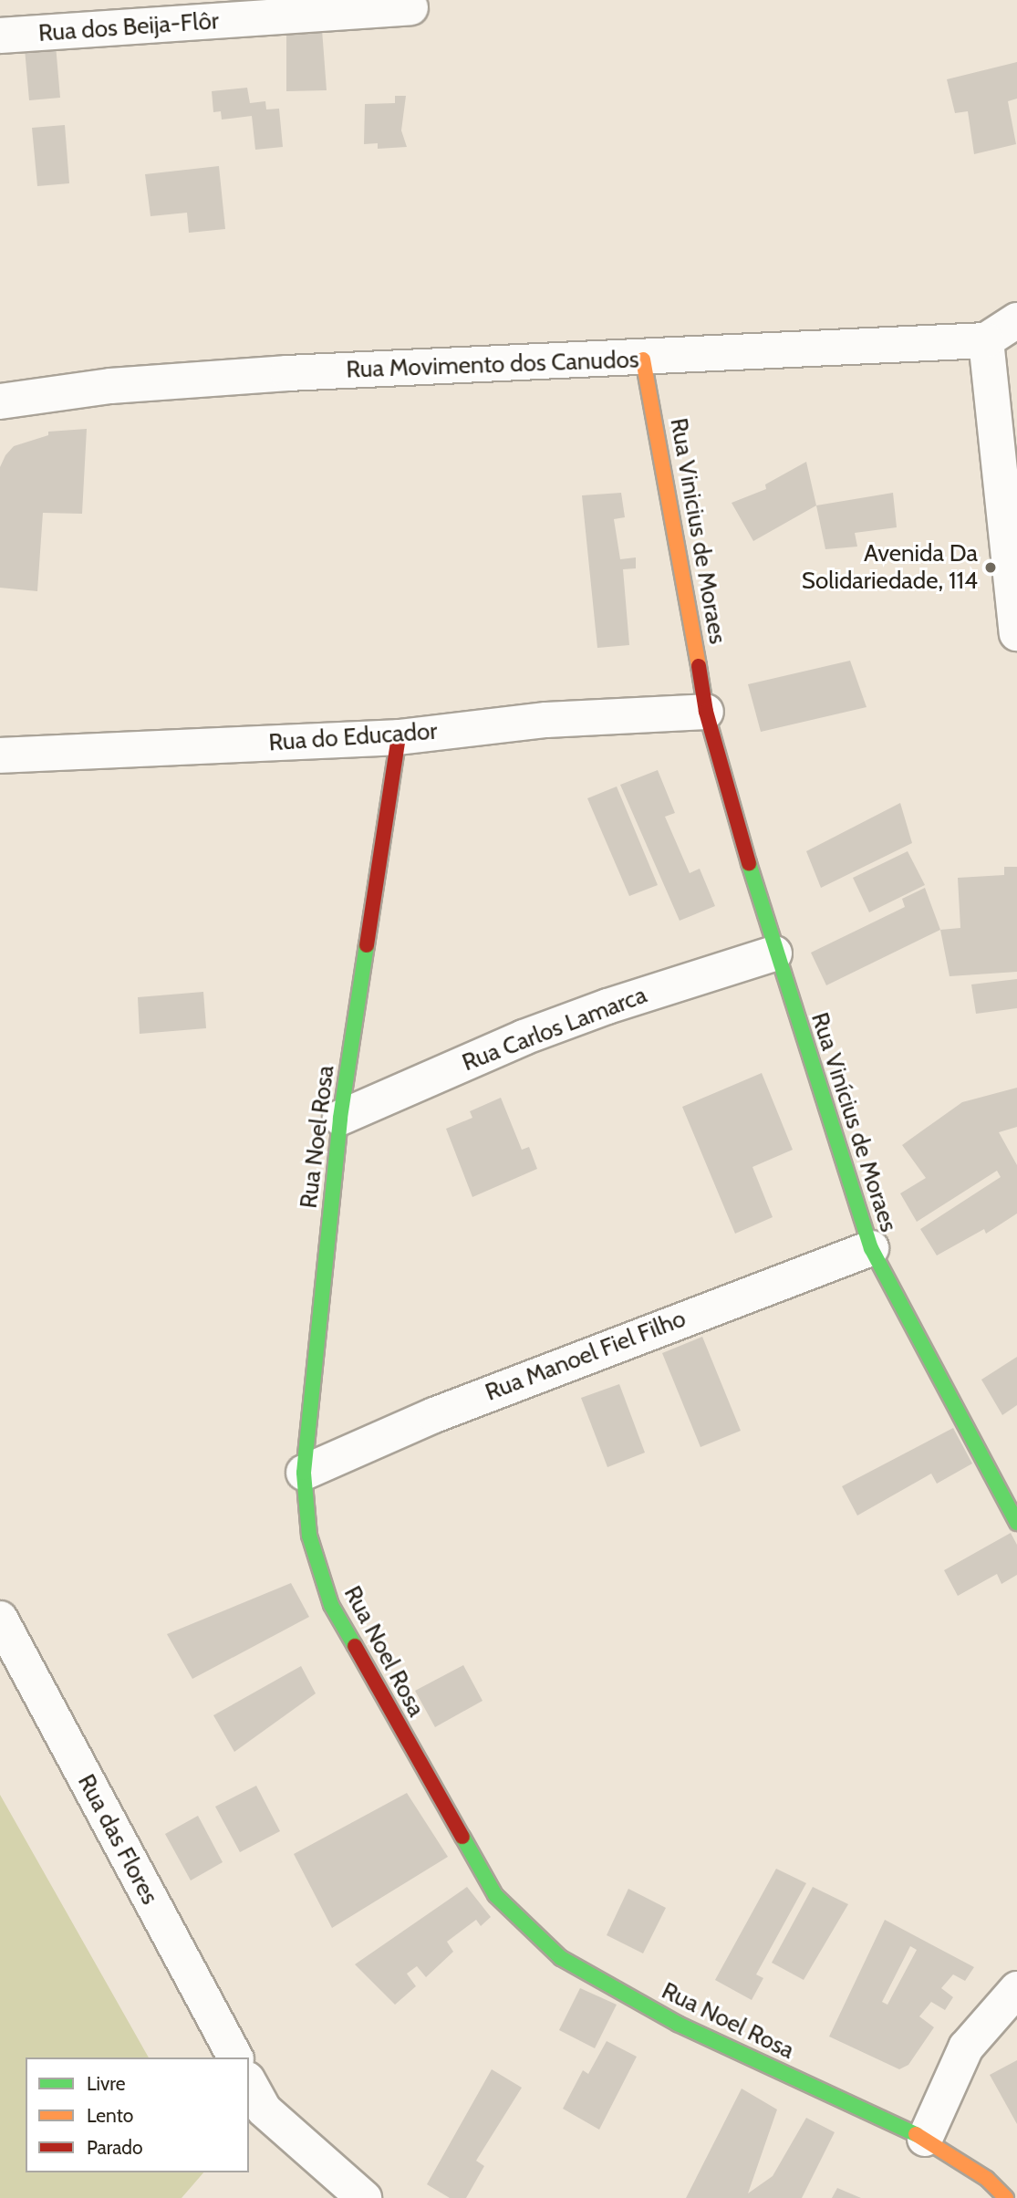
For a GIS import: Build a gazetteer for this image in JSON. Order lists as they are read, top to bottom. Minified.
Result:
{"streets":{"street":["Rua dos Beija-Flôr","Rua Movimento dos Canudos","Rua Vinicius de Moraes","Rua do Educador","Rua Carlos Lamarca","Rua Vinícius de Moraes","Rua Noel Rosa","Rua Manoel Fiel Filho","Rua das Flores"]},"crossings":[["Rua Movimento dos Canudos","Rua Vinicius de Moraes"],["Rua Vinicius de Moraes","Rua do Educador"],["Rua Vinicius de Moraes","Rua Vinícius de Moraes"],["Rua do Educador","Rua Vinícius de Moraes"],["Rua do Educador","Rua Noel Rosa"],["Rua Carlos Lamarca","Rua Vinícius de Moraes"],["Rua Carlos Lamarca","Rua Noel Rosa"],["Rua Vinícius de Moraes","Rua Manoel Fiel Filho"],["Rua Noel Rosa","Rua Manoel Fiel Filho"]],"places":["Avenida Da Solidariedade, 114"],"legend":["Livre","Lento","Parado"]}
